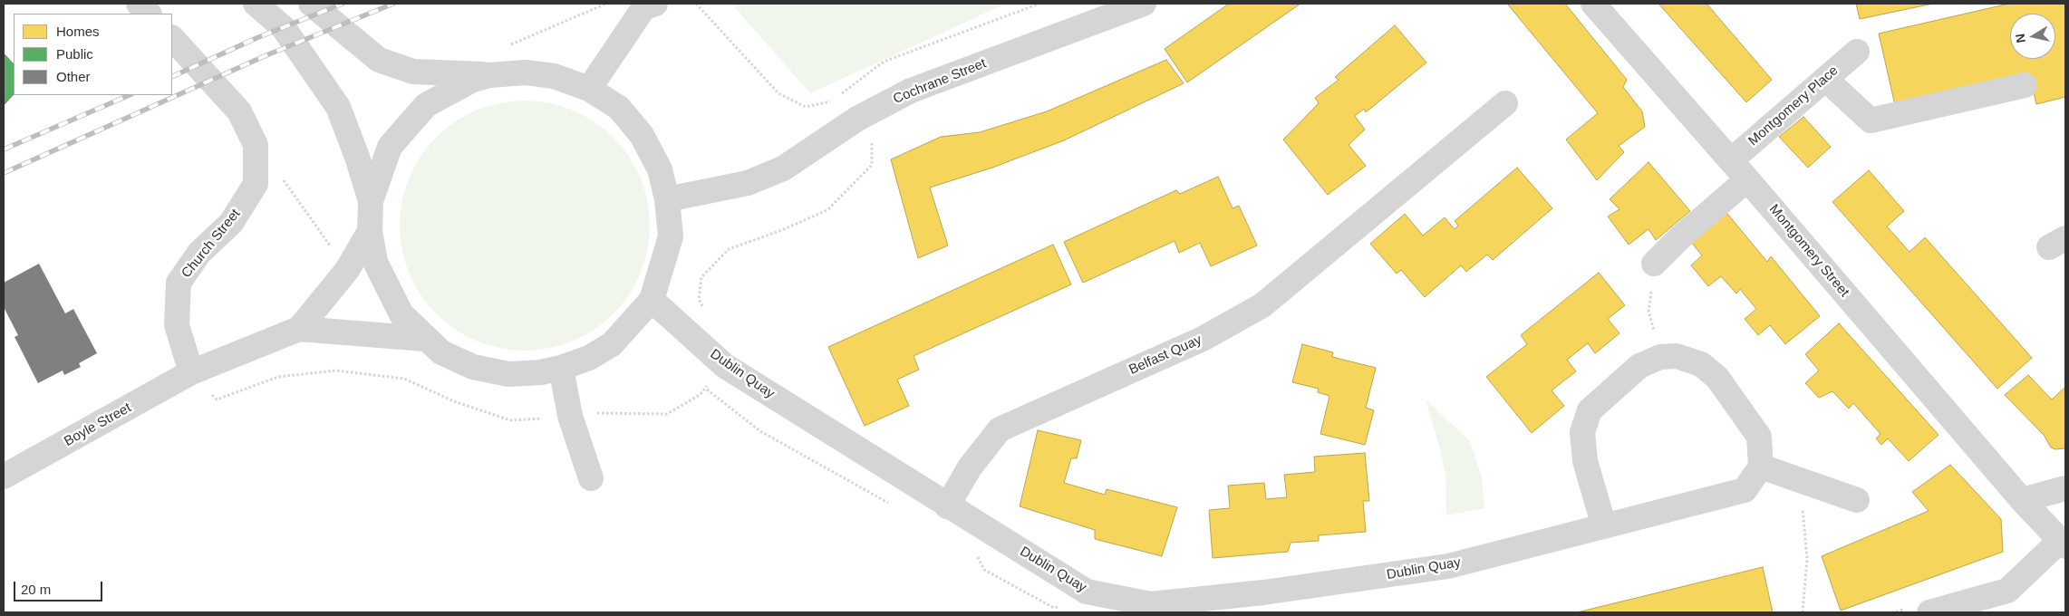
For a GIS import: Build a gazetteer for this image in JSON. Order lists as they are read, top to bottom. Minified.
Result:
{"streets":{"street":["Cochrane Street","Montgomery Place","Church Street","Montgomery Street","Belfast Quay","Dublin Quay","Boyle Street"]},"crossings":[["Montgomery Place","Montgomery Street"],["Church Street","Boyle Street"],["Belfast Quay","Dublin Quay"]],"legend":["Homes","Public","Other"],"scale_bar":"20 m","north":"left"}
